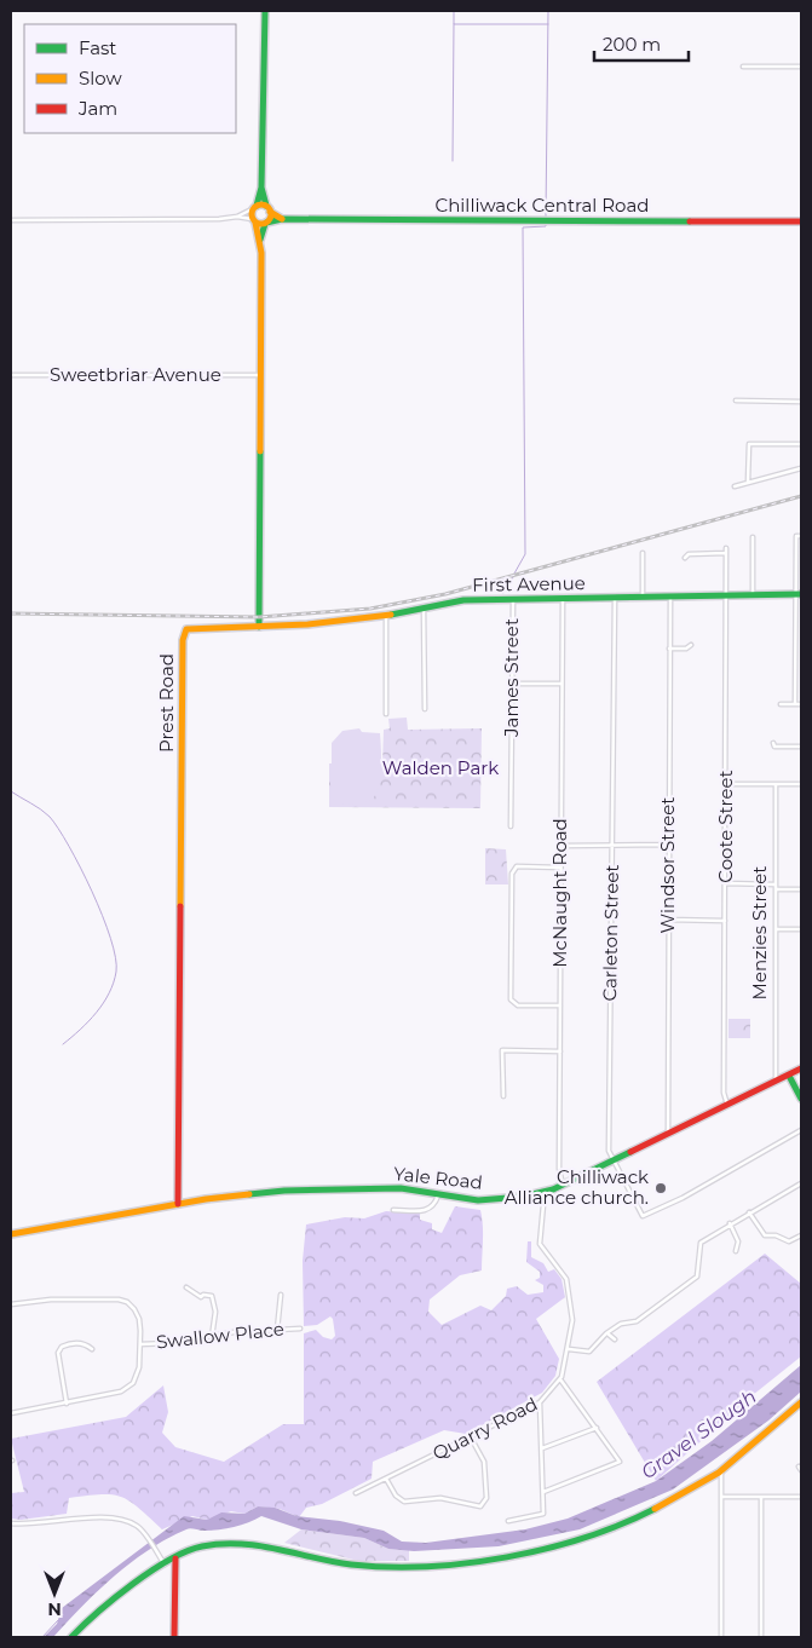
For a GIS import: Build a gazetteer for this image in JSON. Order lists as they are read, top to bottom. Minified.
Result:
{"streets":{"street":["Chilliwack Central Road","Sweetbriar Avenue","First Avenue","James Street","Prest Road","Coote Street","Windsor Street","McNaught Road","Carleton Street","Menzies Street","Yale Road","Swallow Place","Quarry Road"]},"crossings":[["First Avenue","James Street"],["First Avenue","Prest Road"],["First Avenue","Coote Street"],["First Avenue","Windsor Street"],["First Avenue","McNaught Road"],["First Avenue","Carleton Street"],["Prest Road","Yale Road"],["Coote Street","Yale Road"],["Windsor Street","Yale Road"],["McNaught Road","Yale Road"],["Carleton Street","Yale Road"],["Menzies Street","Yale Road"],["Yale Road","Quarry Road"]],"water":["Gravel Slough"],"parks":["Walden Park"],"places":["Chilliwack Alliance church."],"legend":["Fast","Slow","Jam"],"scale_bar":"200 m","north":"bottom"}
